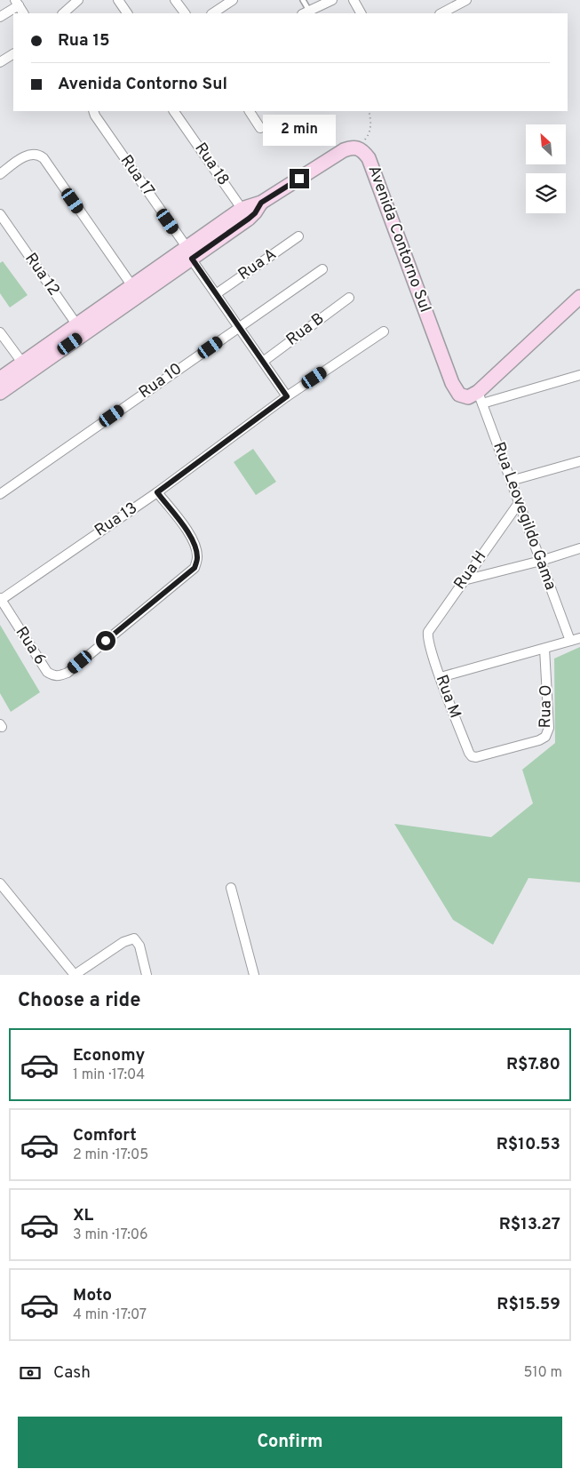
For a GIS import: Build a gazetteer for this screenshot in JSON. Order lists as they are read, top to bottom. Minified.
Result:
{"streets":{"street":["Rua 18","Rua 17","Avenida Contorno Sul","Rua A","Rua 12","Rua B","Rua 10","Rua Leovegildo Gama","Rua 13","Rua H","Rua 6","Rua M","Rua O"]},"crossings":[["Rua 18","Avenida Contorno Sul"],["Rua 17","Avenida Contorno Sul"],["Rua 17","Rua A"],["Rua 17","Rua B"],["Rua 17","Rua 10"],["Rua 17","Rua 13"],["Avenida Contorno Sul","Rua 12"],["Avenida Contorno Sul","Rua Leovegildo Gama"],["Rua Leovegildo Gama","Rua H"],["Rua 13","Rua 6"],["Rua H","Rua M"],["Rua M","Rua O"]],"north":"top left","page":{"banner":["Rua 15","Avenida Contorno Sul"],"bubble":"2 min","heading":"Choose a ride","list":[{"name":"Economy","note":"1 min · 17:04","value":"R$7.80"},{"name":"Comfort","note":"2 min · 17:05","value":"R$10.53"},{"name":"XL","note":"3 min · 17:06","value":"R$13.27"},{"name":"Moto","note":"4 min · 17:07","value":"R$15.59"}],"pay":["Cash","510 m"],"buttons":"Confirm"}}
